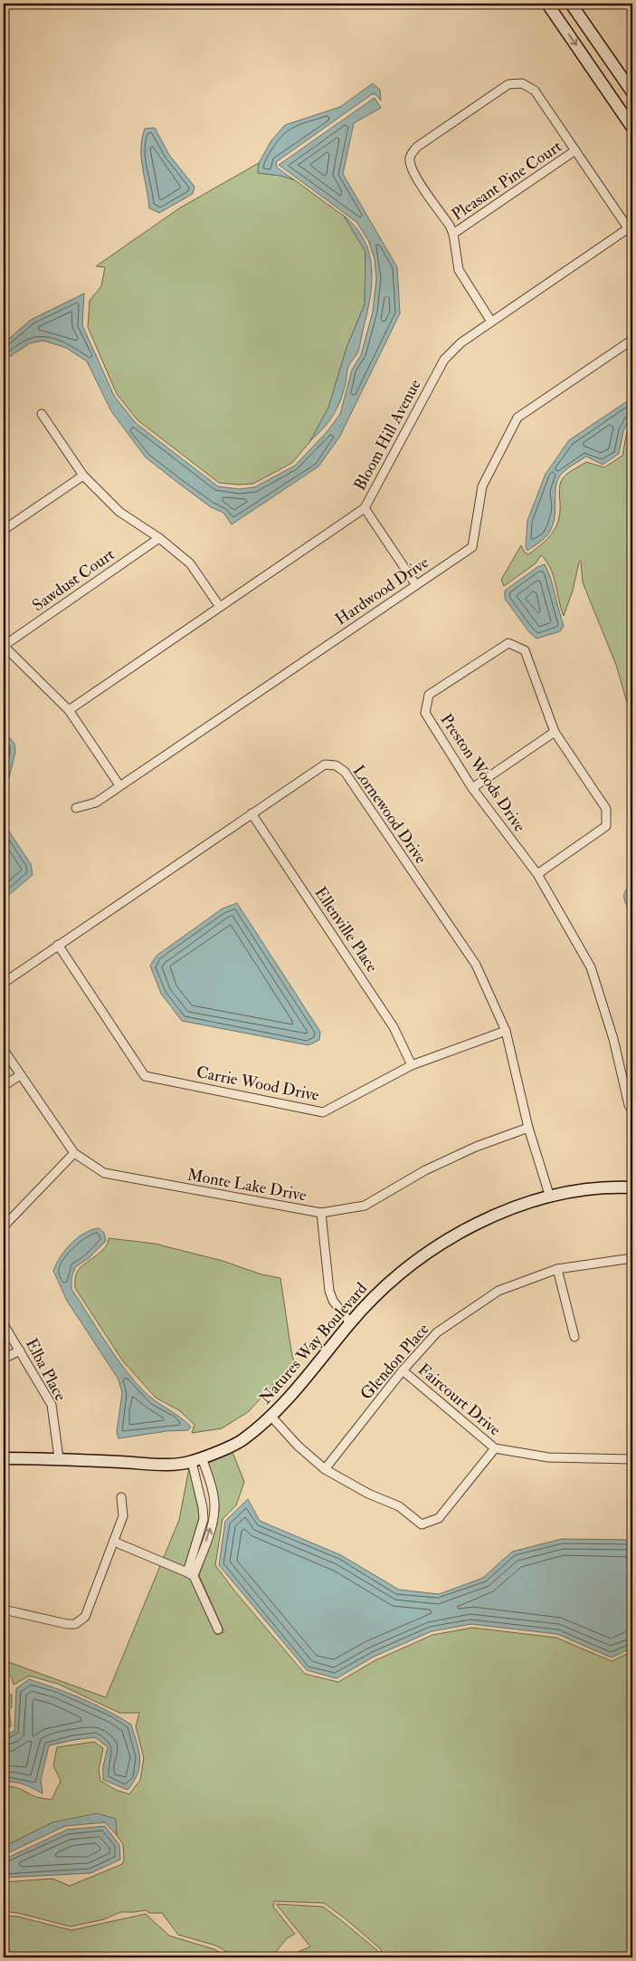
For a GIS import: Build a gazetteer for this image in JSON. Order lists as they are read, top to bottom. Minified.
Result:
{"streets":{"street":["Pleasant Pine Court","Bloom Hill Avenue","Sawdust Court","Hardwood Drive","Preston Woods Drive","Lornewood Drive","Ellenville Place","Carrie Wood Drive","Monte Lake Drive","Natures Way Boulevard","Glendon Place","Elba Place","Faircourt Drive"]},"crossings":[["Lornewood Drive","Ellenville Place"],["Lornewood Drive","Carrie Wood Drive"],["Lornewood Drive","Monte Lake Drive"],["Lornewood Drive","Natures Way Boulevard"],["Ellenville Place","Carrie Wood Drive"],["Natures Way Boulevard","Elba Place"],["Glendon Place","Faircourt Drive"]]}
